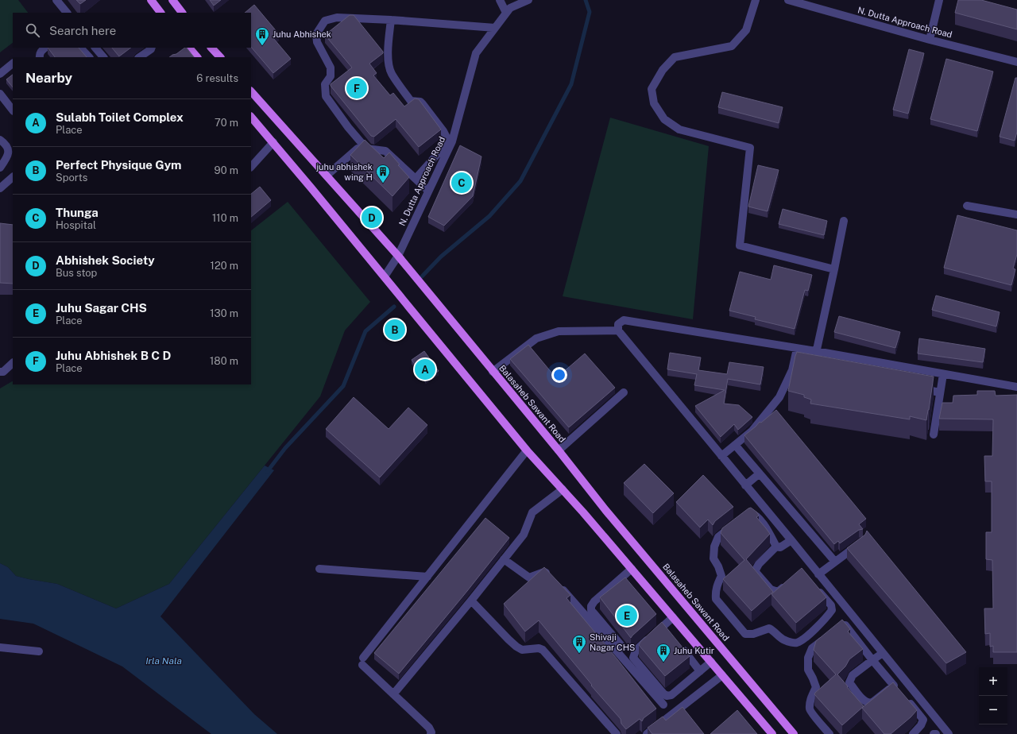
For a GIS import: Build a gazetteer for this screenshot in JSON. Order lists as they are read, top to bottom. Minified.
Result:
{"streets":{"main road":["Balasaheb Sawant Road"],"street":["N. Dutta Approach Road"]},"crossings":[["N. Dutta Approach Road","Balasaheb Sawant Road"]],"water":["Irla Nala"],"places":{"building":["Juhu Abhishek","juhu abhishek wing H","Shivaji Nagar CHS","Juhu Kutir"]},"page":{"search":"Search here","heading":["Nearby","6 results"],"pins":["F","C","D","B","A","E"],"list":[{"mark":"A","name":"Sulabh Toilet Complex","note":"Place","value":"70 m"},{"mark":"B","name":"Perfect Physique Gym","note":"Sports","value":"90 m"},{"mark":"C","name":"Thunga","note":"Hospital","value":"110 m"},{"mark":"D","name":"Abhishek Society","note":"Bus stop","value":"120 m"},{"mark":"E","name":"Juhu Sagar CHS","note":"Place","value":"130 m"},{"mark":"F","name":"Juhu Abhishek B C D","note":"Place","value":"180 m"}],"map_buttons":["+","−"]}}
